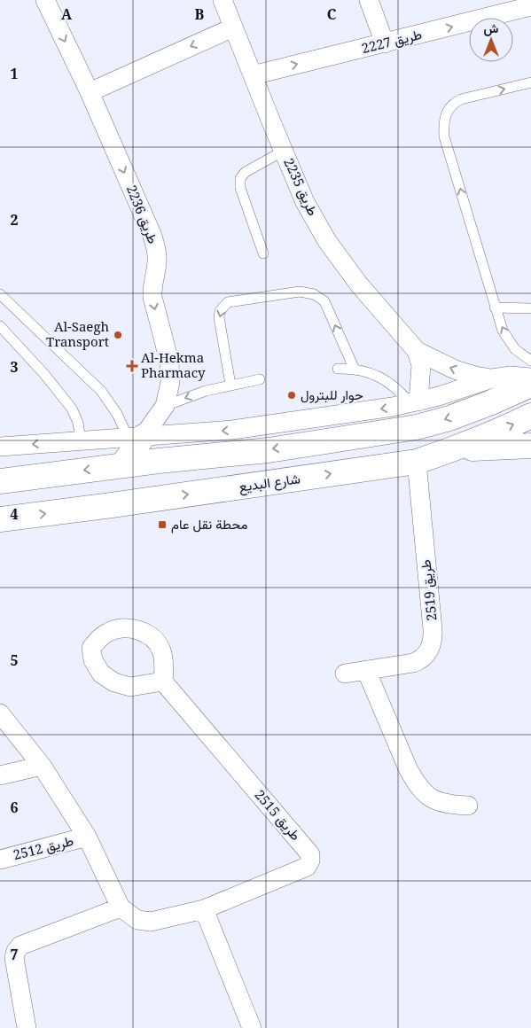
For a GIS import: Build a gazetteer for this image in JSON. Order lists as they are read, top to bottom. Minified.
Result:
{"streets":{"main road":["شارع البديع"],"street":["طريق 2227","طريق 2235","طريق 2236","طريق 2519","طريق 2515","طريق 2512"]},"crossings":[["طريق 2227","طريق 2235"],["شارع البديع","طريق 2519"],["طريق 2515","طريق 2512"]],"one_way":["طريق 2227","طريق 2236"],"places":{"other":["Al-Saegh Transport","حوار للبترول"],"health":["Al-Hekma Pharmacy"],"transit":["محطة نقل عام"]},"north":"top","grid":{"columns":["A","B","C"],"rows":["1","2","3","4","5","6","7"]}}
